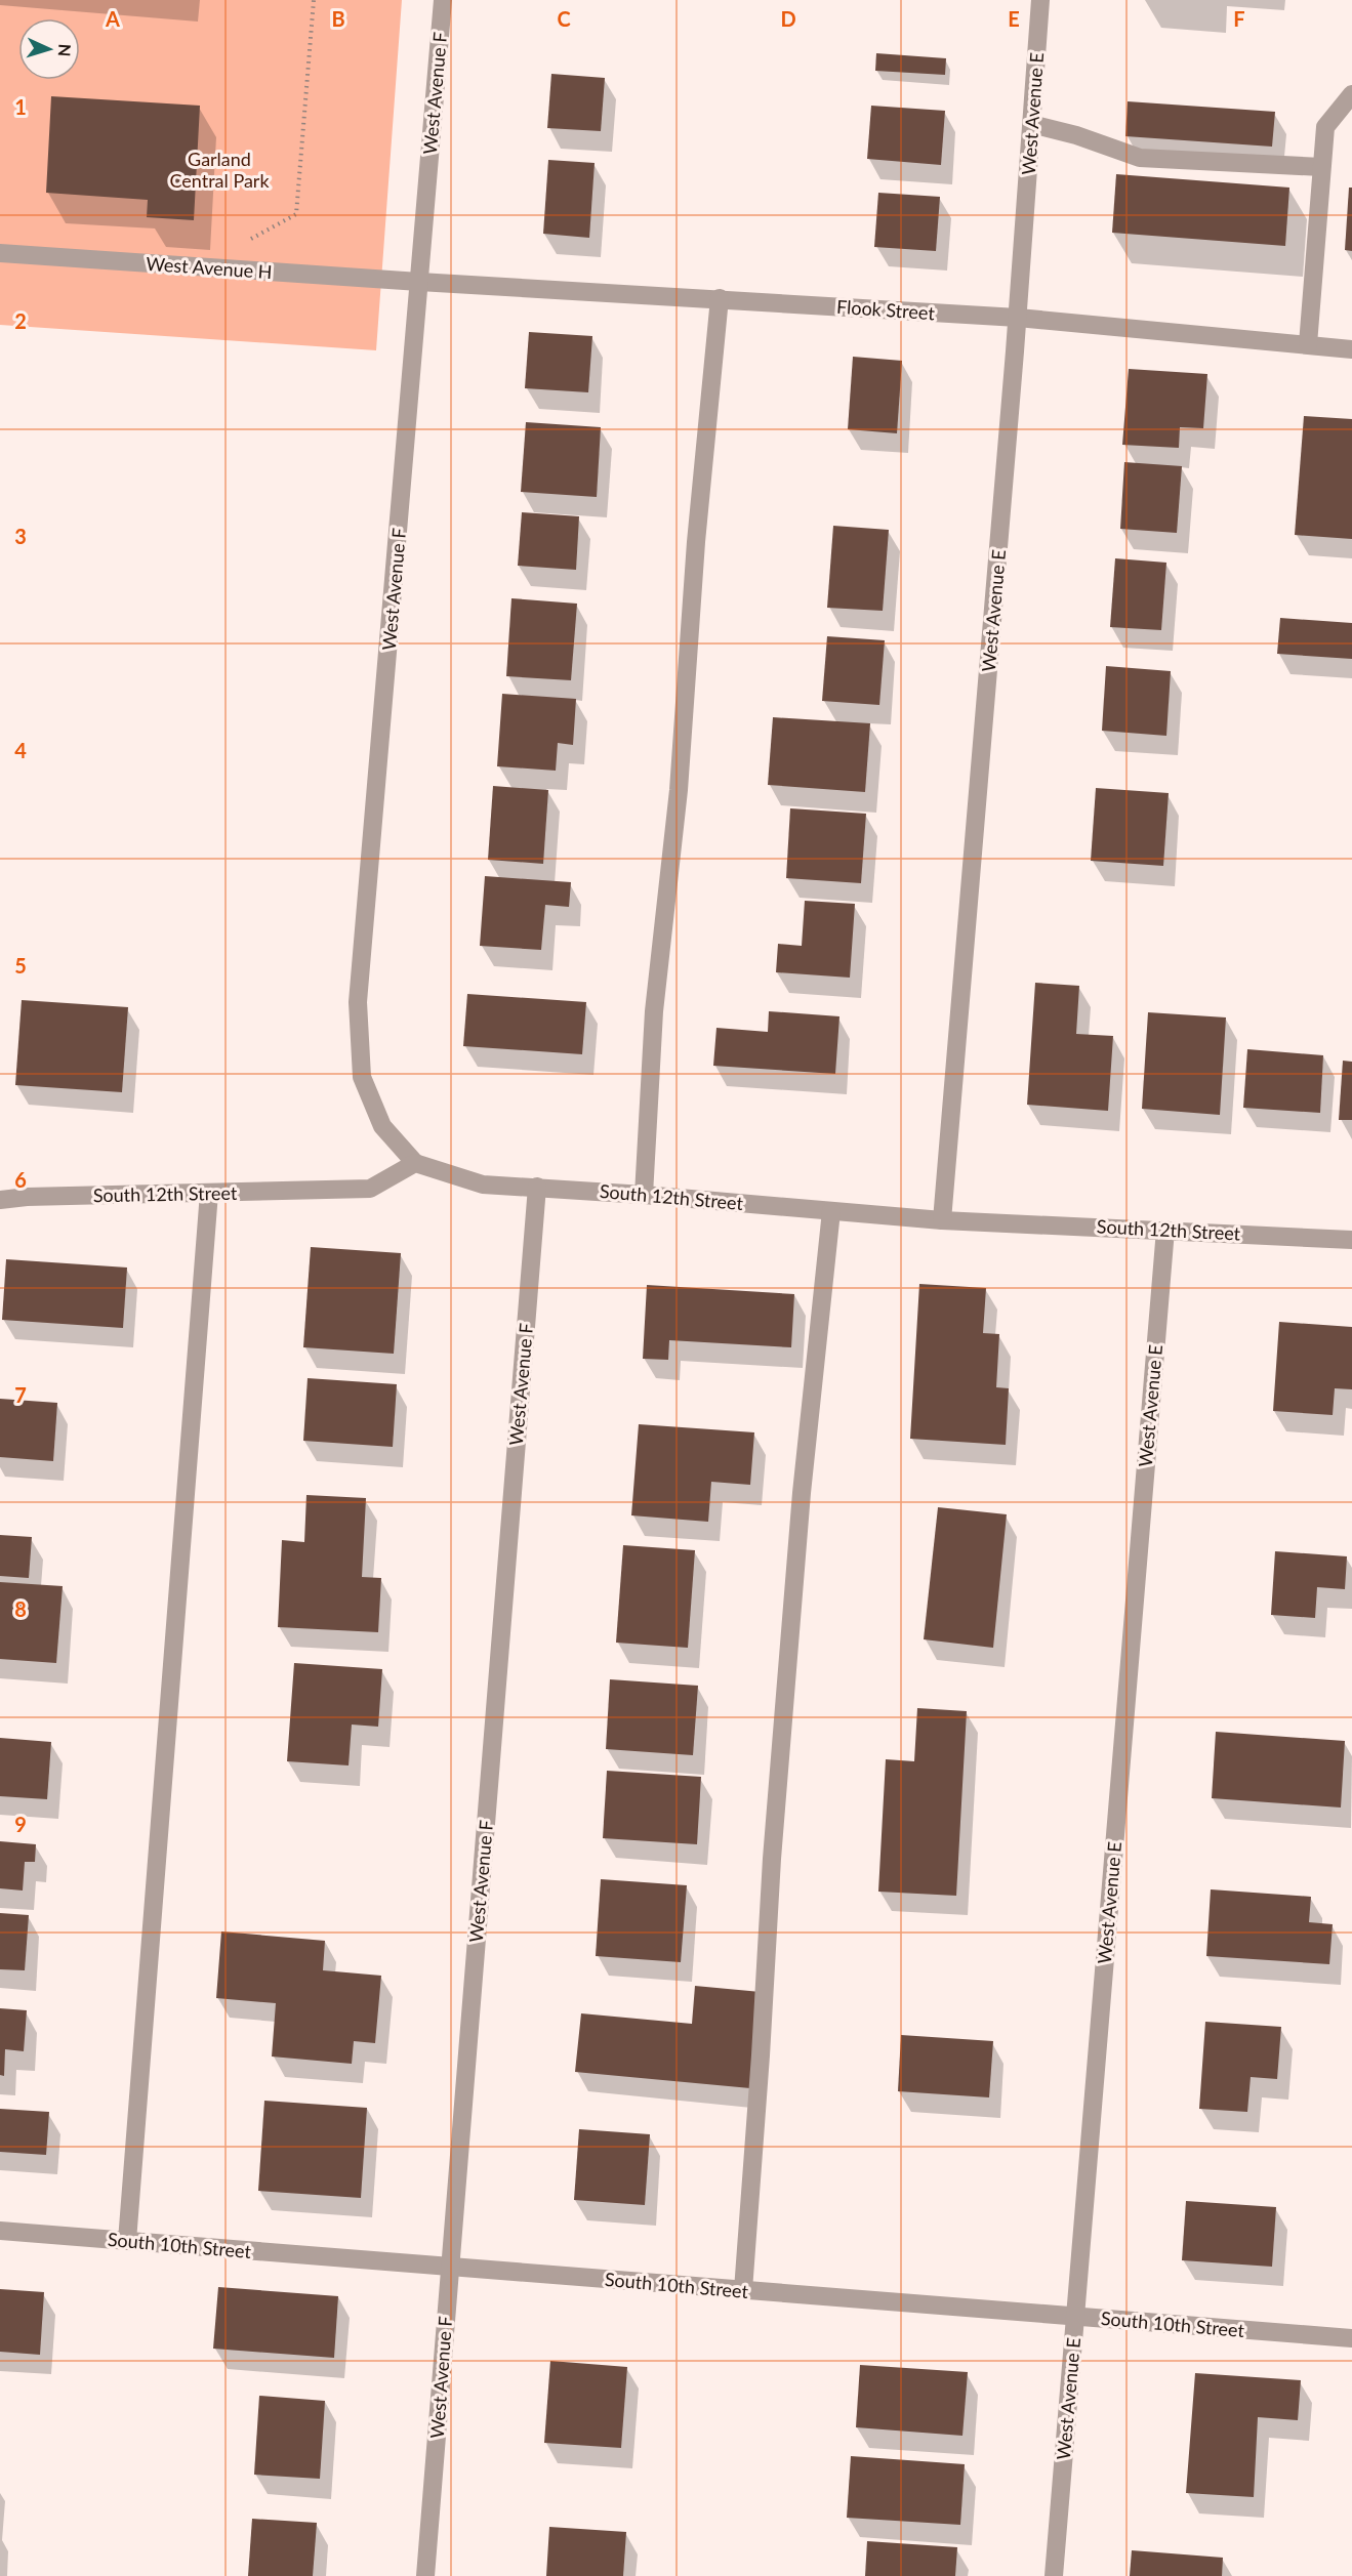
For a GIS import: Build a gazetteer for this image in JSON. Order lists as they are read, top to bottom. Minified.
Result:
{"streets":{"street":["West Avenue F","West Avenue E","West Avenue H","Flook Street","South 12th Street","South 10th Street"]},"crossings":[["West Avenue F","West Avenue H"],["West Avenue F","Flook Street"],["West Avenue F","South 12th Street"],["West Avenue F","South 10th Street"],["West Avenue E","Flook Street"],["West Avenue E","South 12th Street"],["West Avenue E","South 10th Street"],["West Avenue H","Flook Street"]],"parks":["Garland Central Park"],"north":"right","grid":{"columns":["A","B","C","D","E","F"],"rows":["1","2","3","4","5","6","7","8","9"]}}
